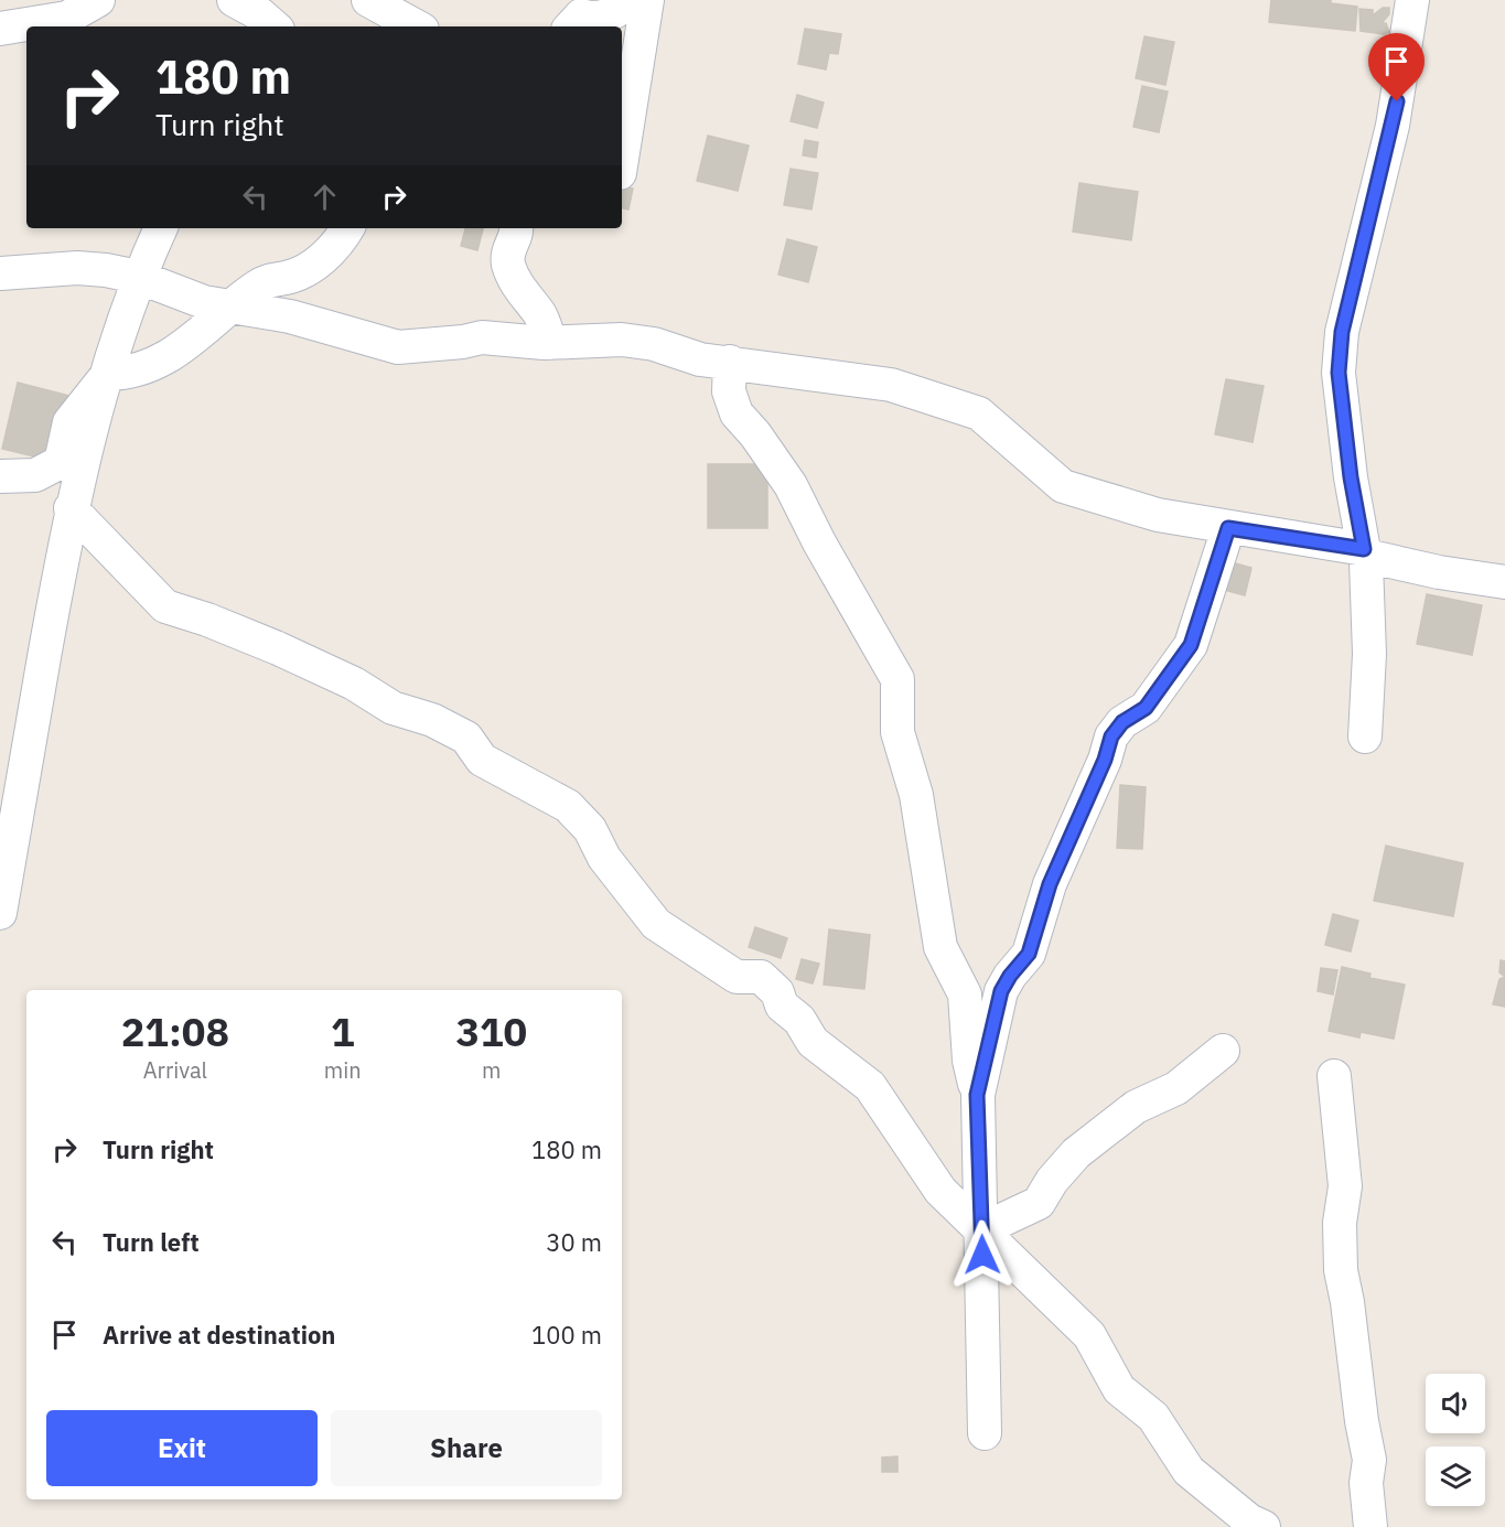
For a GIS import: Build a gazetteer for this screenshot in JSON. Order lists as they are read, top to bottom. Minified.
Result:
{"page":{"turn":["180 m","Turn right"],"eta":["21:08","Arrival","1","min","310","m"],"list":[{"name":"Turn right","value":"180 m"},{"name":"Turn left","value":"30 m"},{"name":"Arrive at destination","value":"100 m"}],"buttons":["Exit","Share"]}}
